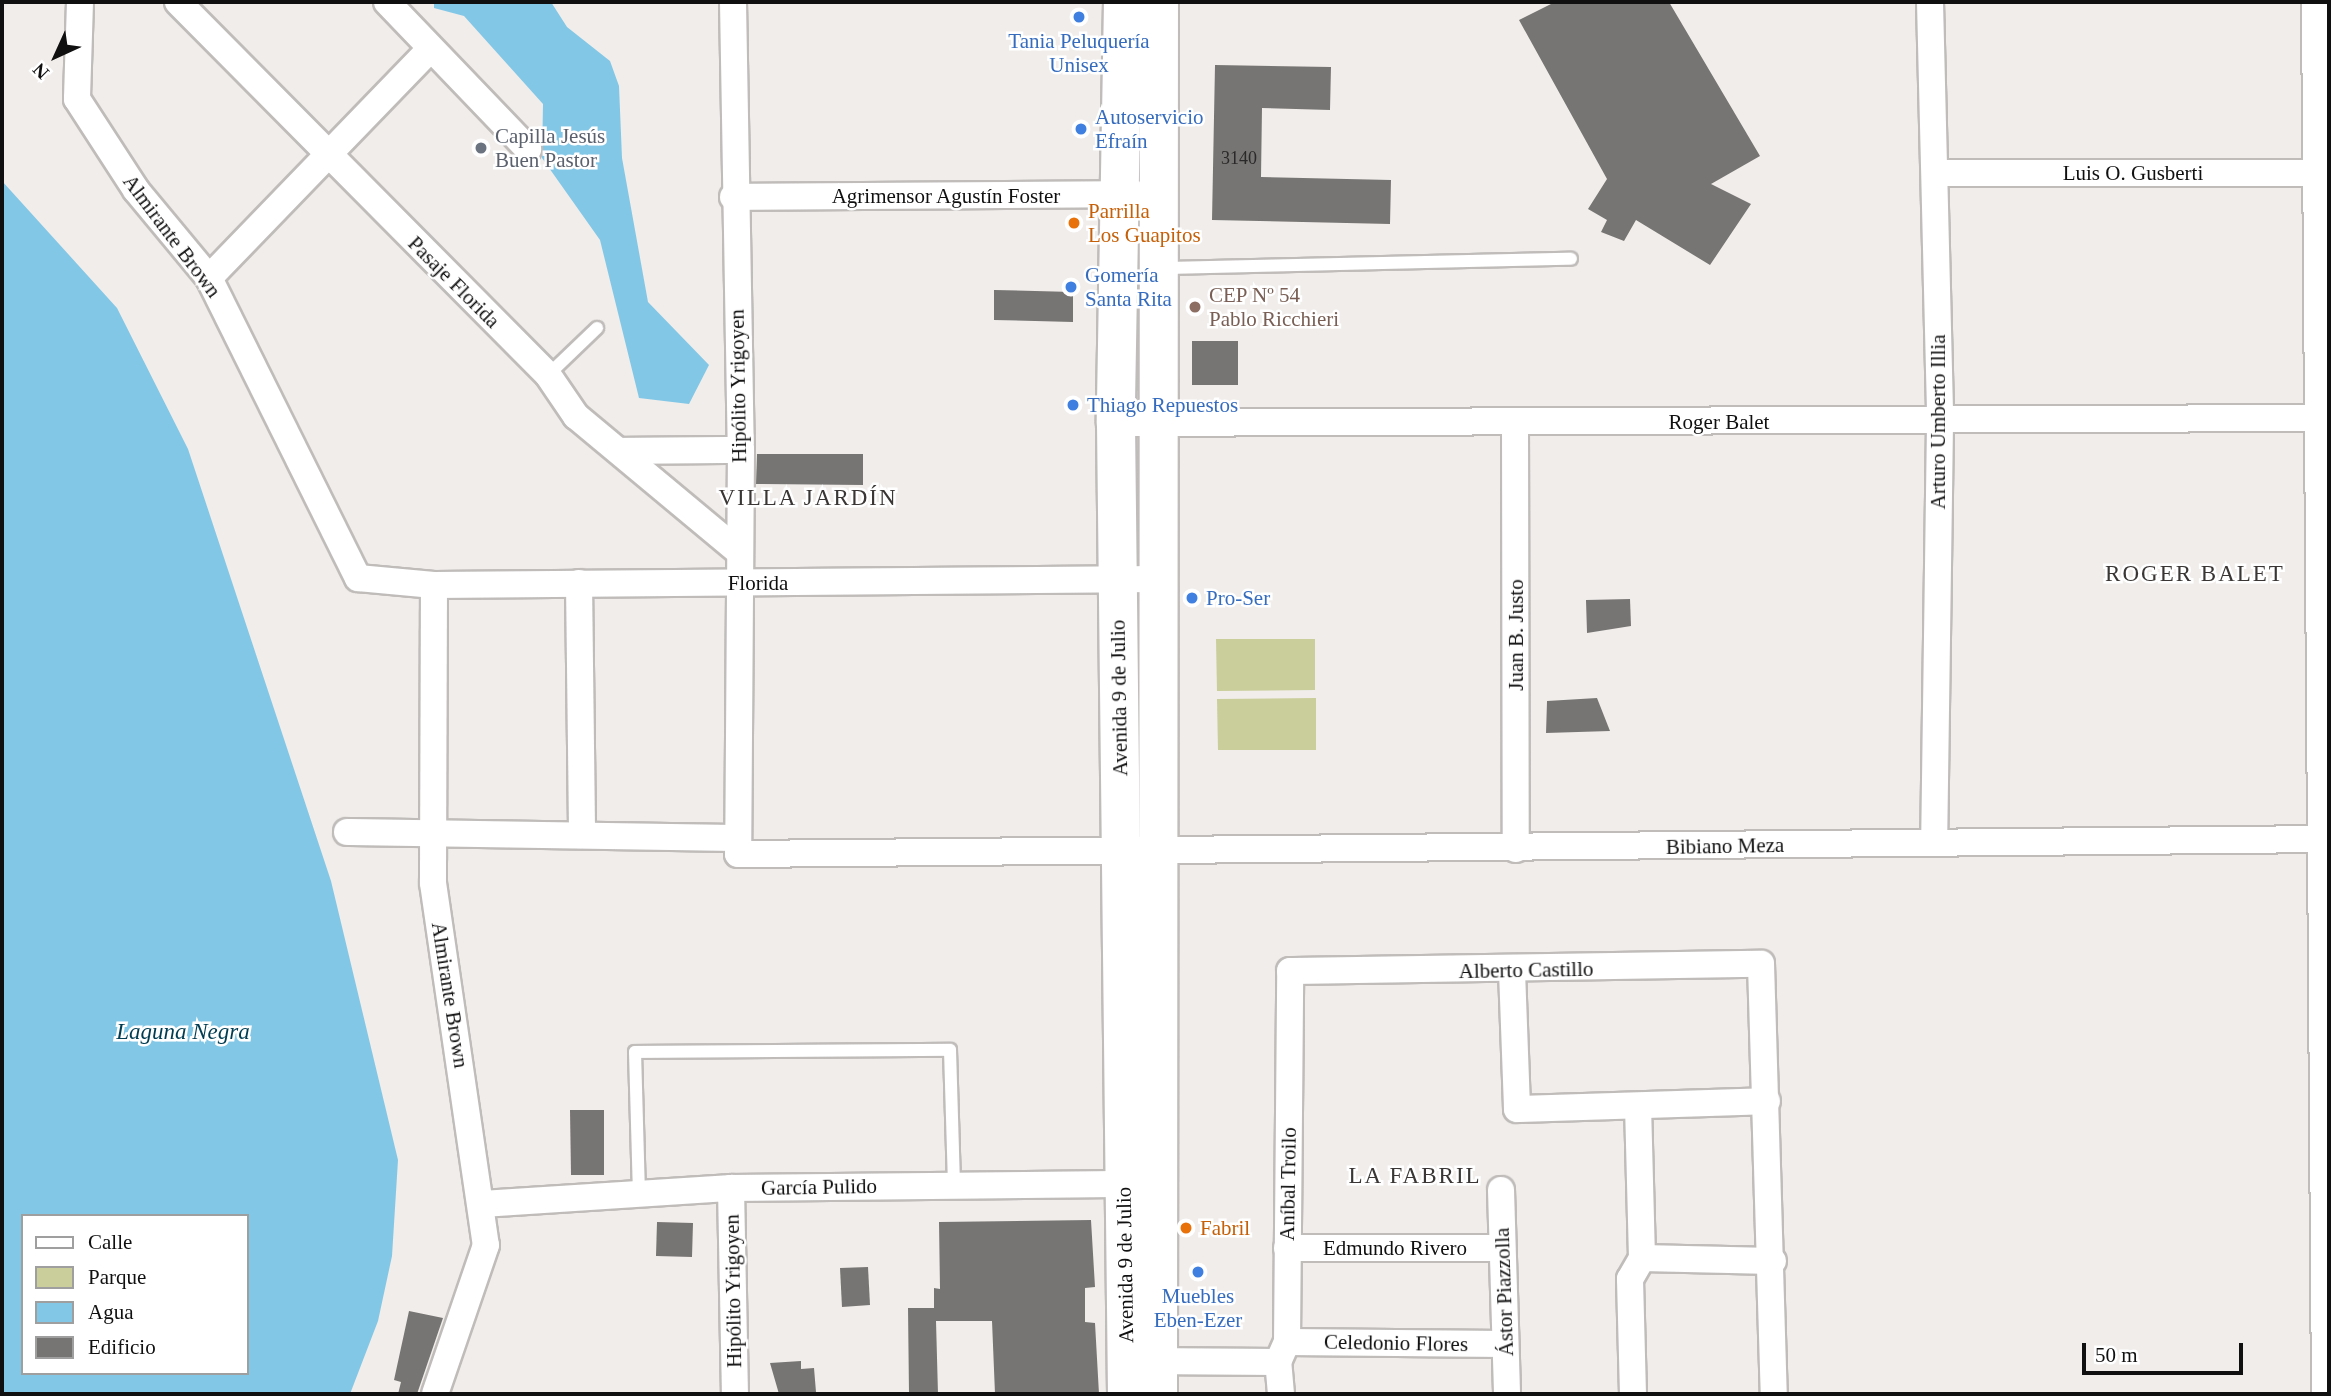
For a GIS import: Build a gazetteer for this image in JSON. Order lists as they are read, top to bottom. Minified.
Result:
{"streets":{"main road":["Avenida 9 de Julio"],"street":["Luis O. Gusberti","Agrimensor Agustín Foster","Almirante Brown","Pasaje Florida","Hipólito Yrigoyen","Roger Balet","Arturo Umberto Illia","Florida","Juan B. Justo","Bibiano Meza","Alberto Castillo","Aníbal Troilo","García Pulido","Edmundo Rivero","Ástor Piazzolla","Celedonio Flores"]},"crossings":[["Luis O. Gusberti","Arturo Umberto Illia"],["Agrimensor Agustín Foster","Hipólito Yrigoyen"],["Agrimensor Agustín Foster","Avenida 9 de Julio"],["Almirante Brown","Florida"],["Almirante Brown","Bibiano Meza"],["Almirante Brown","García Pulido"],["Pasaje Florida","Hipólito Yrigoyen"],["Hipólito Yrigoyen","Florida"],["Hipólito Yrigoyen","Bibiano Meza"],["Hipólito Yrigoyen","García Pulido"],["Roger Balet","Arturo Umberto Illia"],["Roger Balet","Juan B. Justo"],["Roger Balet","Avenida 9 de Julio"],["Arturo Umberto Illia","Bibiano Meza"],["Florida","Avenida 9 de Julio"],["Juan B. Justo","Bibiano Meza"],["Avenida 9 de Julio","Bibiano Meza"],["Avenida 9 de Julio","García Pulido"],["Avenida 9 de Julio","Celedonio Flores"],["Alberto Castillo","Aníbal Troilo"],["Aníbal Troilo","Edmundo Rivero"],["Aníbal Troilo","Celedonio Flores"],["Edmundo Rivero","Ástor Piazzolla"],["Ástor Piazzolla","Celedonio Flores"]],"districts":["VILLA JARDÍN","ROGER BALET","LA FABRIL"],"water":["Laguna Negra"],"places":["Tania Peluquería Unisex","Autoservicio Efraín","Capilla Jesús Buen Pastor","Parrilla Los Guapitos","Gomería Santa Rita","CEP Nº 54 Pablo Ricchieri","Thiago Repuestos","Pro-Ser","Fabril","Muebles Eben-Ezer"],"house_numbers":["3140"],"legend":["Calle","Parque","Agua","Edificio"],"scale_bar":"50 m","north":"bottom left"}
